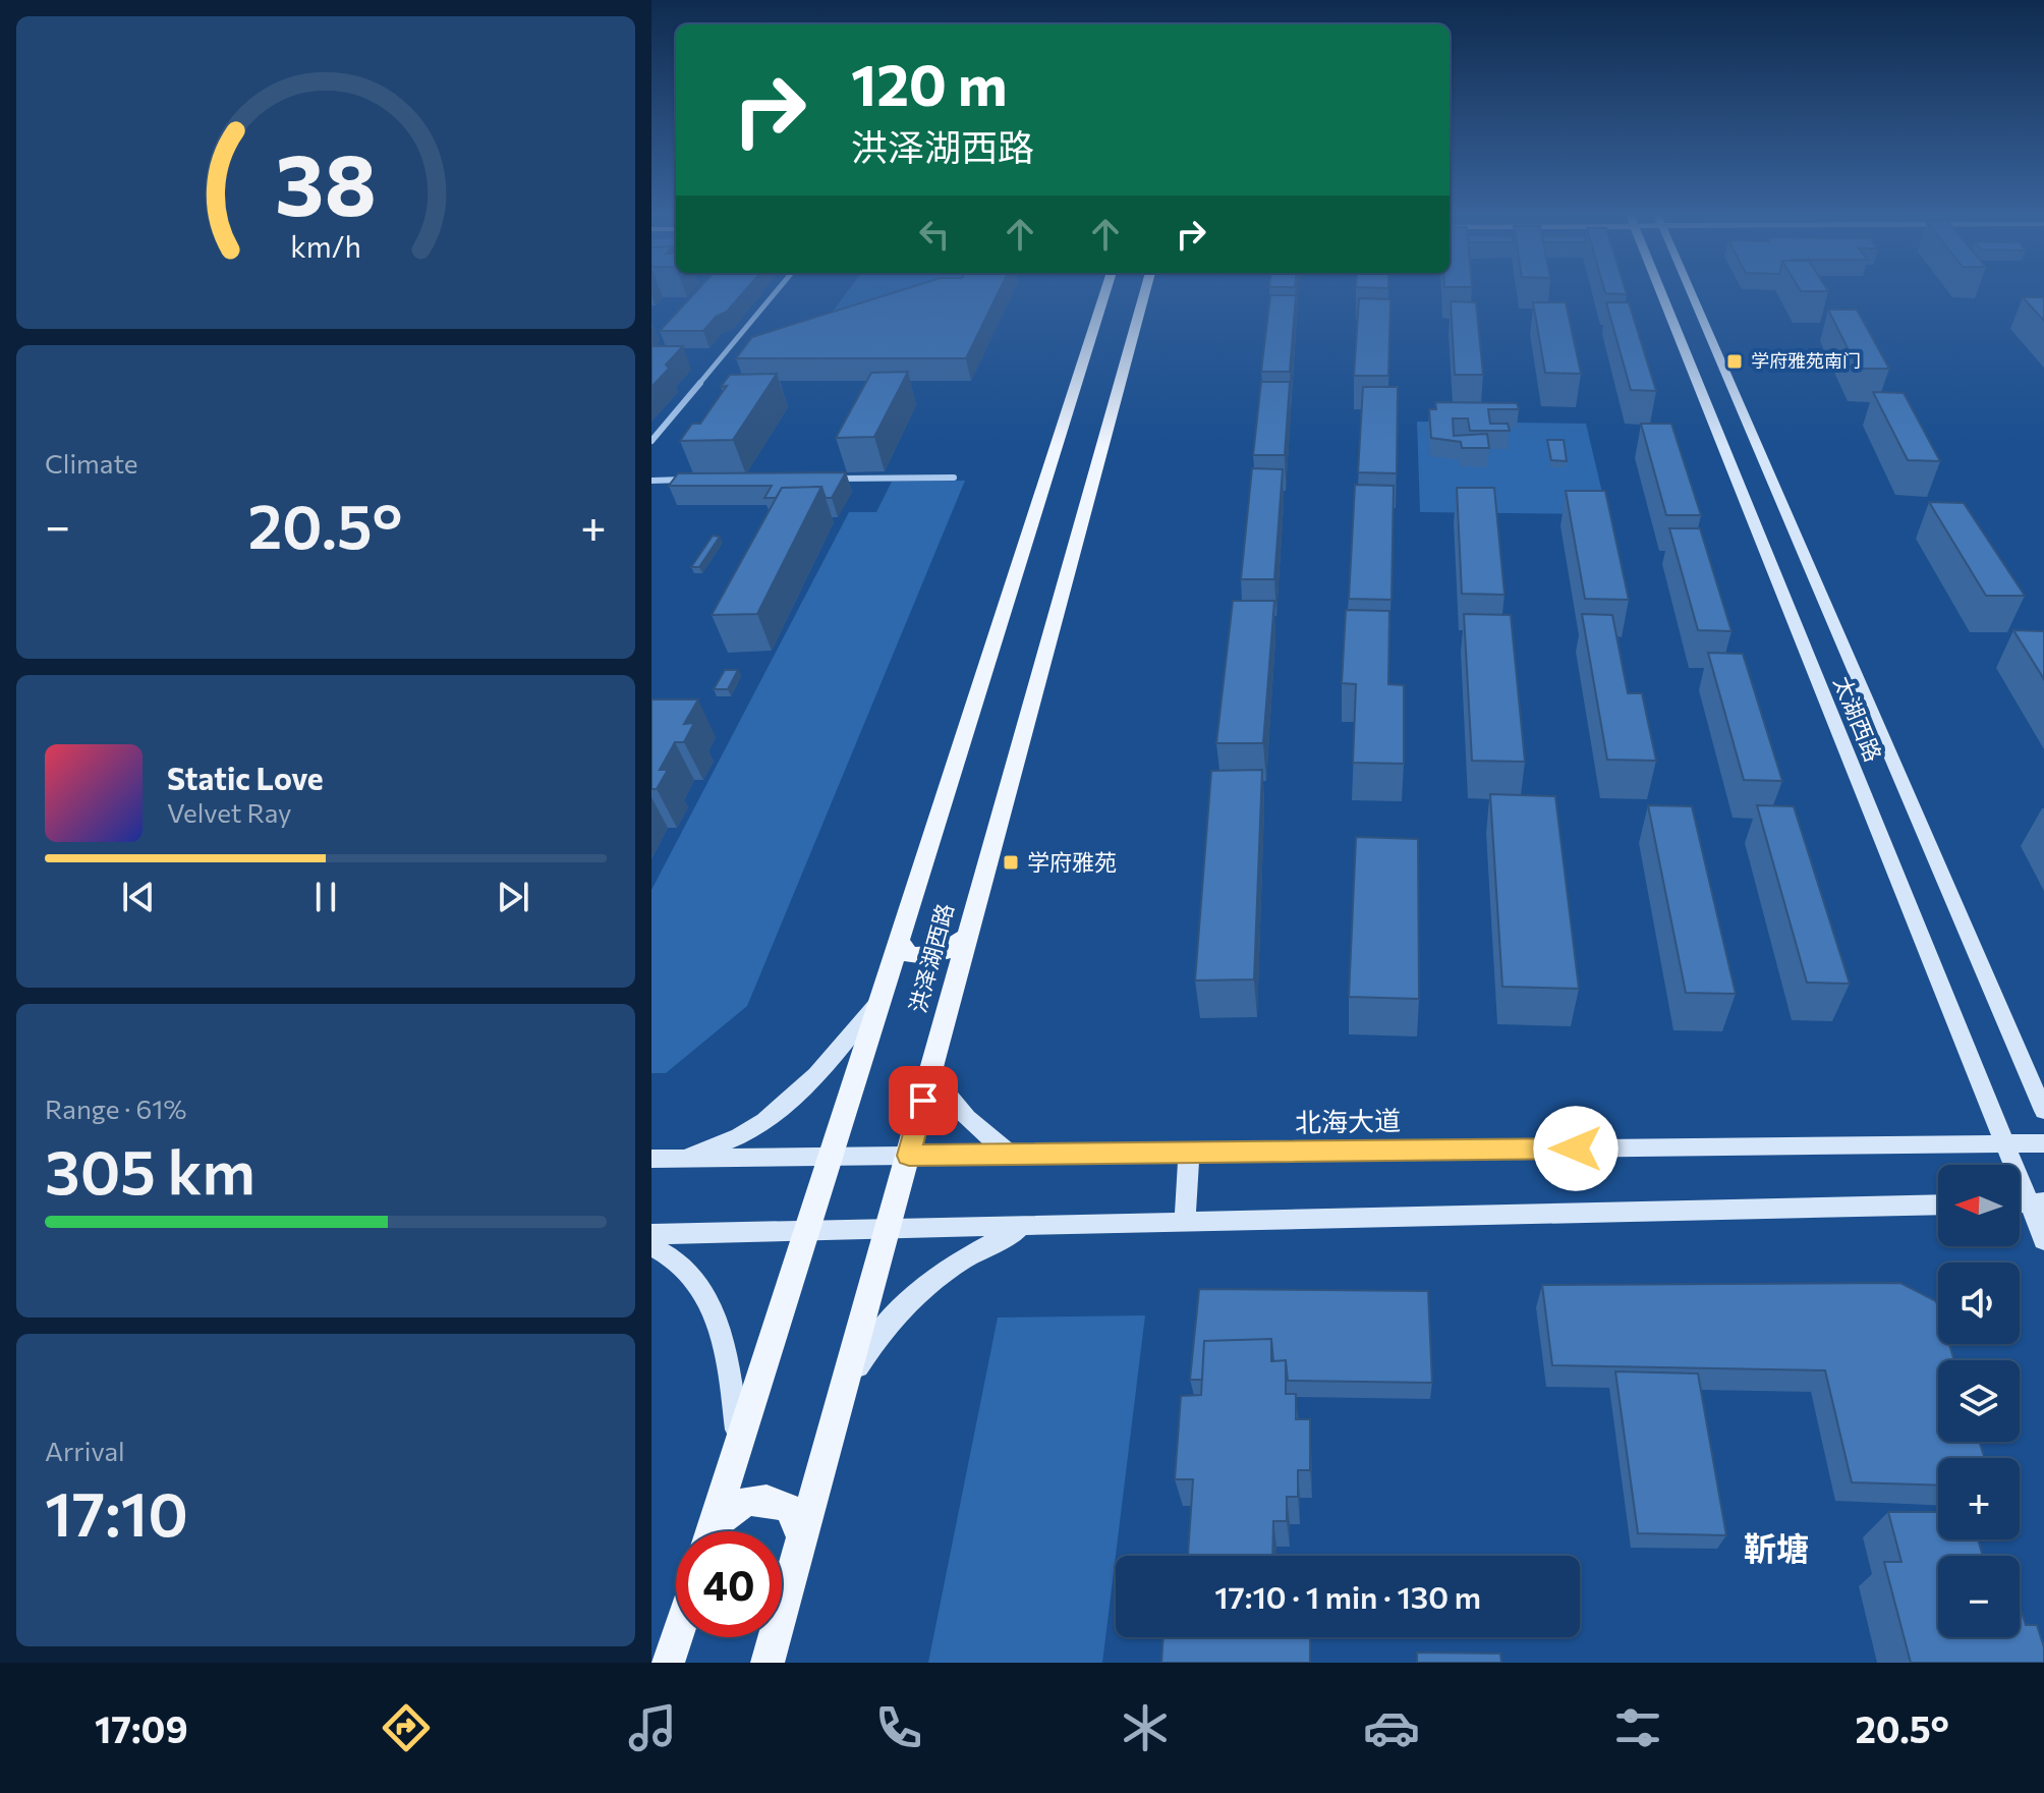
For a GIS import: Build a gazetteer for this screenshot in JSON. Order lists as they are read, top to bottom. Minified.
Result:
{"streets":{"main road":["洪泽湖西路"],"street":["太湖西路","北海大道"]},"crossings":[["太湖西路","北海大道"],["洪泽湖西路","北海大道"]],"districts":["靳塘"],"places":{"transit":["学府雅苑南门","学府雅苑"]},"north":"left","page":{"turn":["120 m","洪泽湖西路"],"tile":["Climate",["Range · 61%","305 km"],["Arrival","17:10"]],"heat":["−","20.5°","+"],"song":["Static Love","Velvet Ray"],"map_buttons":["+","−"],"limit":"40","trip":"17:10 · 1 min · 130 m","tabs":["17:09","20.5°"],"gauge":["38","km/h"]}}
